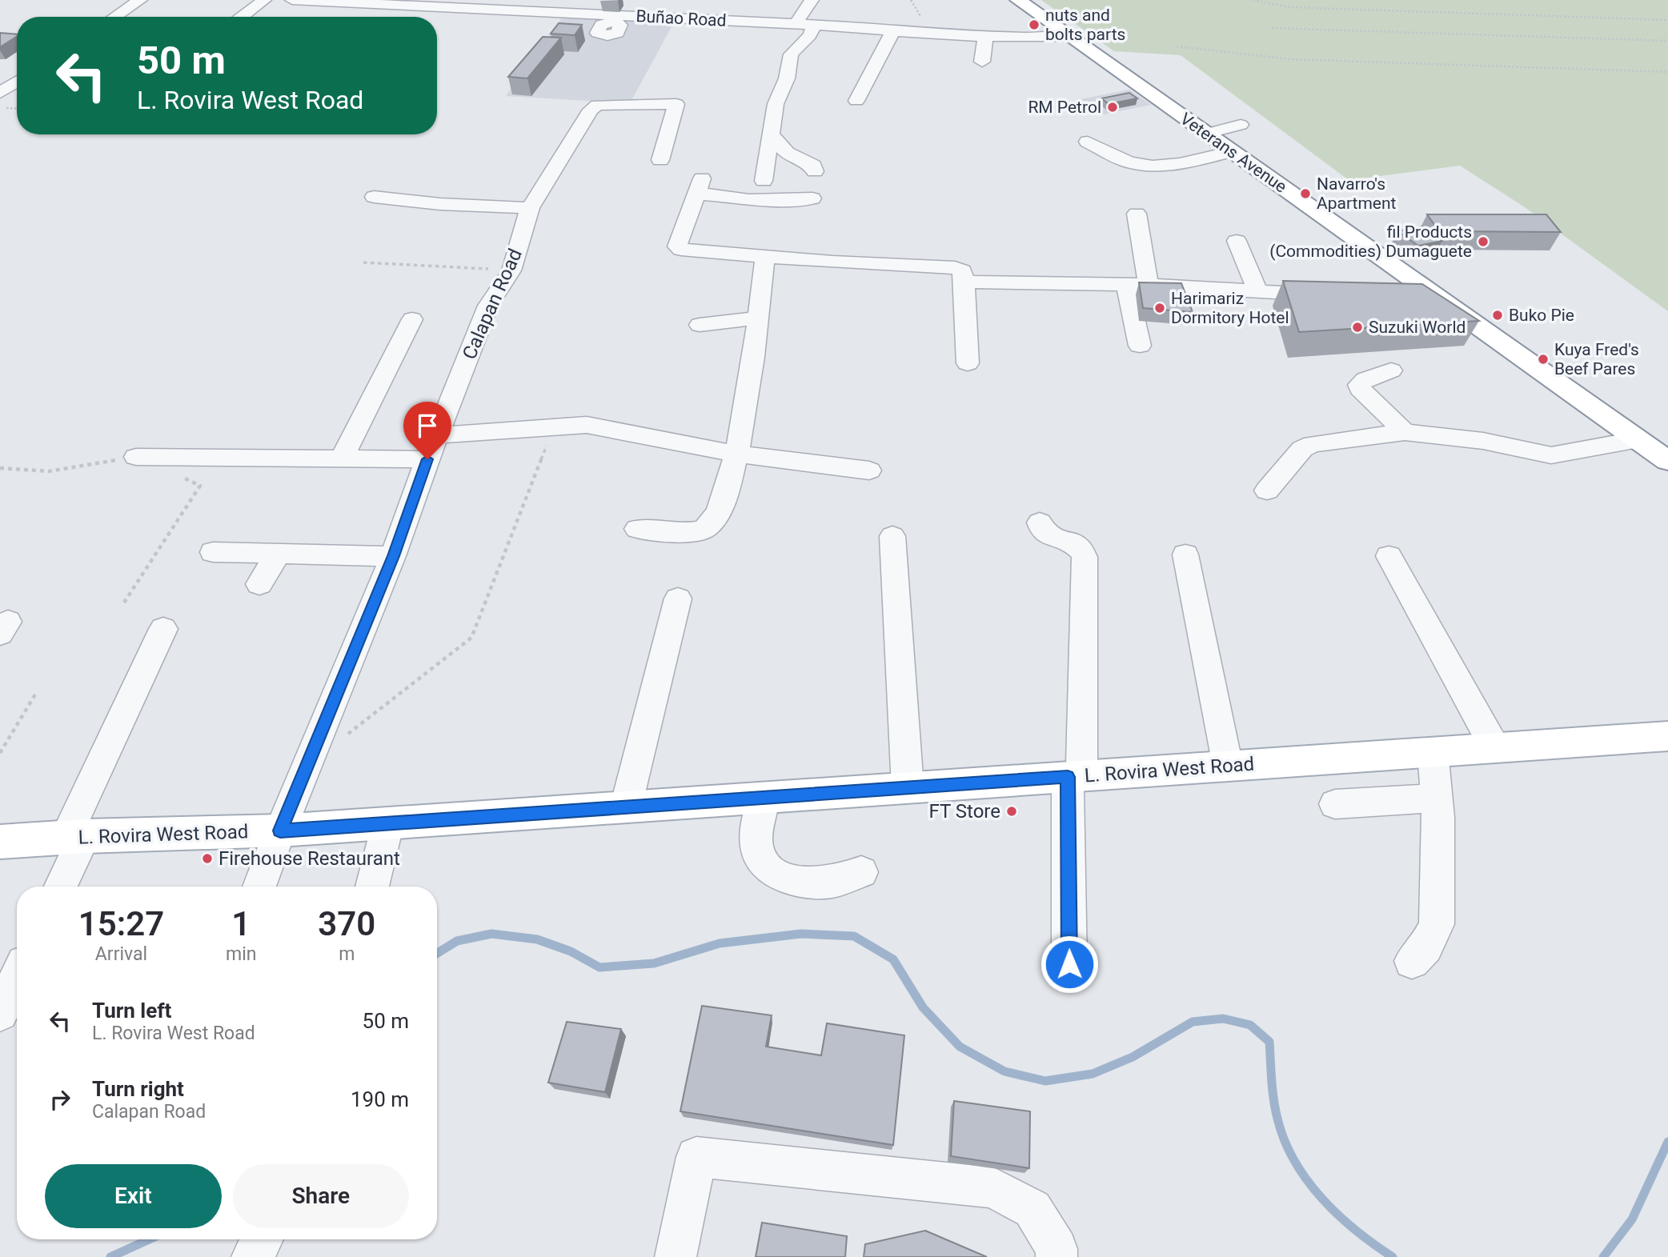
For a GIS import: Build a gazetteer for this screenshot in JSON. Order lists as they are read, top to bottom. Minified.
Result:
{"streets":{"main road":["Veterans Avenue","L. Rovira West Road"],"street":["Buñao Road","Calapan Road"]},"crossings":[["Buñao Road","Veterans Avenue"],["Calapan Road","L. Rovira West Road"]],"places":["nuts and bolts parts","RM Petrol","Navarro's Apartment","fil Products (Commodities) Dumaguete","Harimariz Dormitory Hotel","Buko Pie","Suzuki World","Kuya Fred's Beef Pares","FT Store","Firehouse Restaurant"],"page":{"turn":["50 m","L. Rovira West Road"],"eta":["15:27","Arrival","1","min","370","m"],"list":[{"name":"Turn left","note":"L. Rovira West Road","value":"50 m"},{"name":"Turn right","note":"Calapan Road","value":"190 m"}],"buttons":["Exit","Share"]}}
